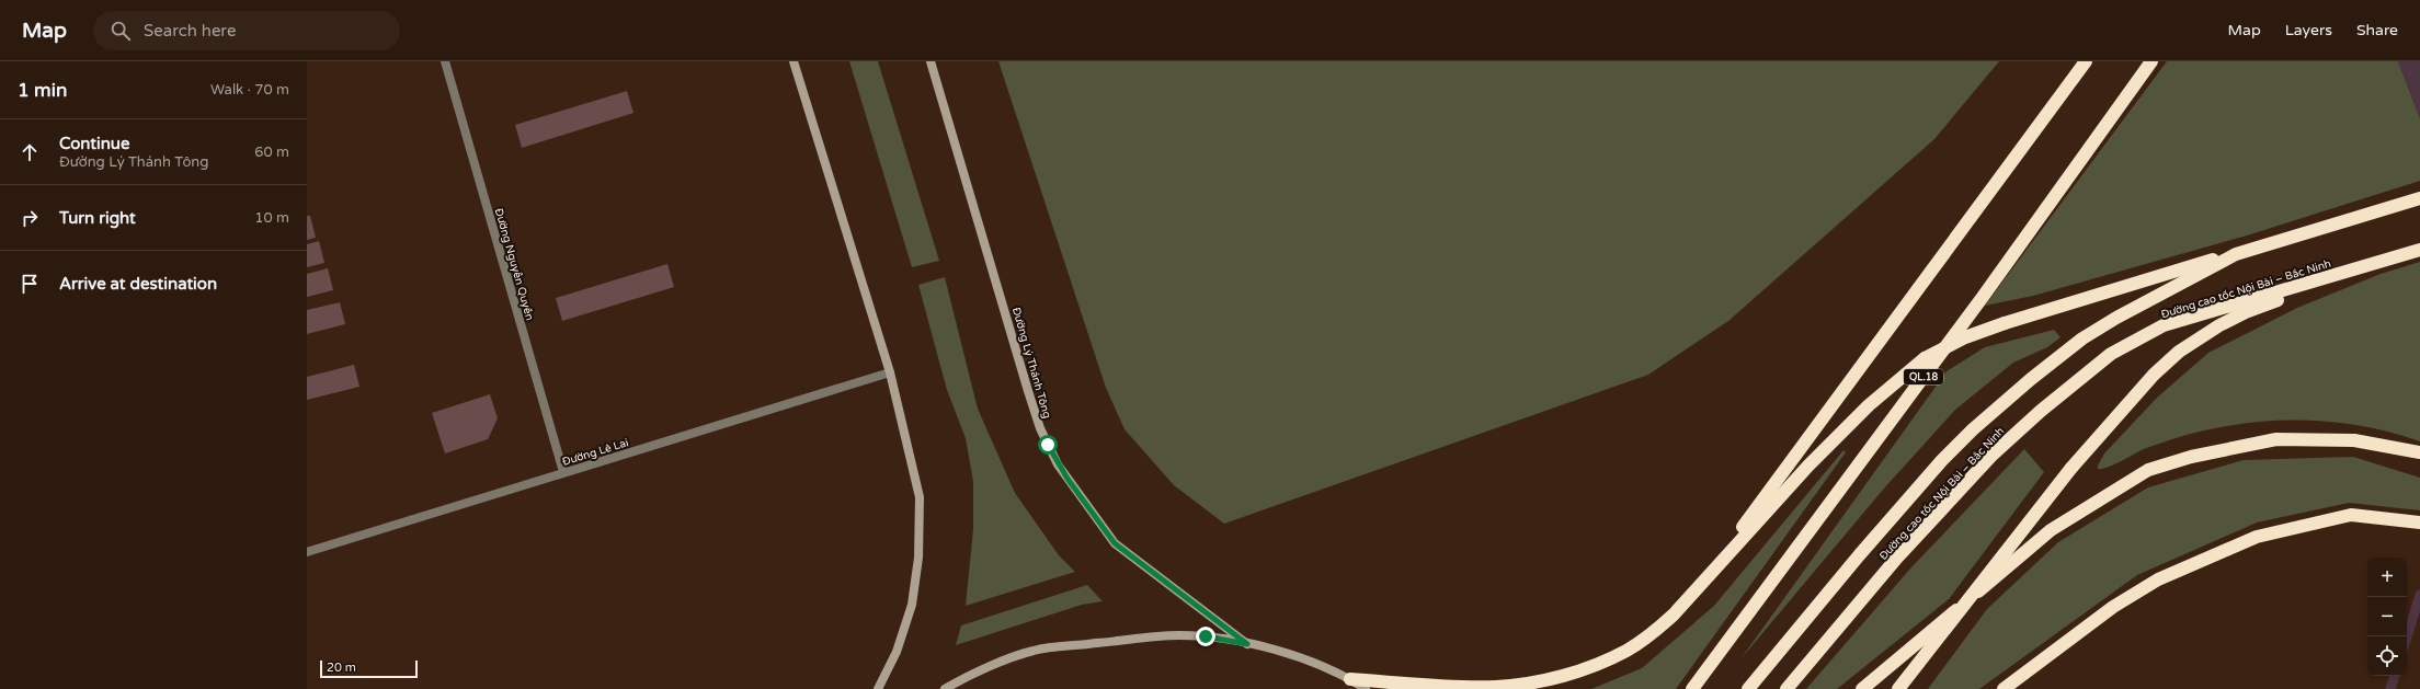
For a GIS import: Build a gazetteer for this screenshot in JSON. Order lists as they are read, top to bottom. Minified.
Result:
{"streets":{"highway":["Đường cao tốc Nội Bài – Bắc Ninh","QL.18"],"main road":["Đường Lý Thánh Tông"],"street":["Đường Nguyễn Quyền","Đường Lê Lai"]},"crossings":[["Đường Nguyễn Quyền","Đường Lê Lai"]],"scale_bar":"20 m","page":{"header":"Map","search":"Search here","nav":["Map","Layers","Share"],"heading":["1 min","Walk · 70 m"],"list":[["Continue","Đường Lý Thánh Tông","60 m"],["Turn right","10 m"],"Arrive at destination"],"map_buttons":["+","−"],"scale":"20 m"}}
